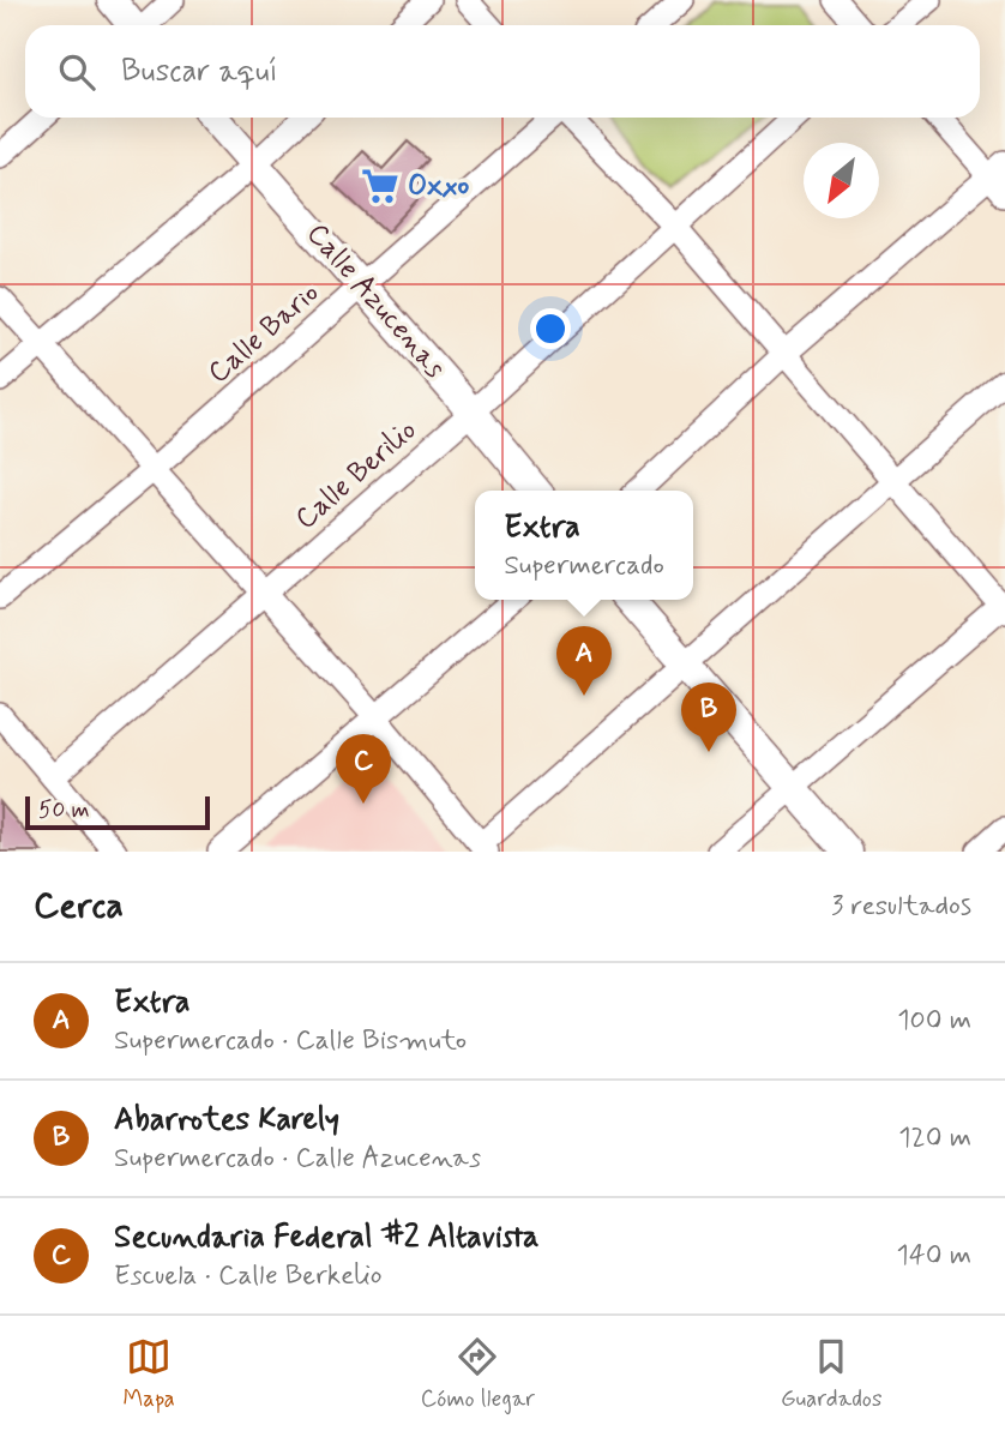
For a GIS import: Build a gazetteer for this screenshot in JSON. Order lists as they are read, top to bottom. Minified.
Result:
{"streets":{"street":["Calle Azucenas","Calle Bario","Calle Berilio"]},"crossings":[["Calle Azucenas","Calle Bario"],["Calle Azucenas","Calle Berilio"]],"places":{"supermarket":["Oxxo"]},"scale_bar":"50 m","north":"bottom left","page":{"search":"Buscar aquí","popup":["Extra","Supermercado"],"pins":["A","B","C"],"scale":"50 m","heading":["Cerca","3 resultados"],"list":[{"mark":"A","name":"Extra","note":"Supermercado · Calle Bismuto","value":"100 m"},{"mark":"B","name":"Abarrotes Karely","note":"Supermercado · Calle Azucenas","value":"120 m"},{"mark":"C","name":"Secundaria Federal #2 Altavista","note":"Escuela · Calle Berkelio","value":"140 m"}],"nav":["Mapa","Cómo llegar","Guardados"]}}
